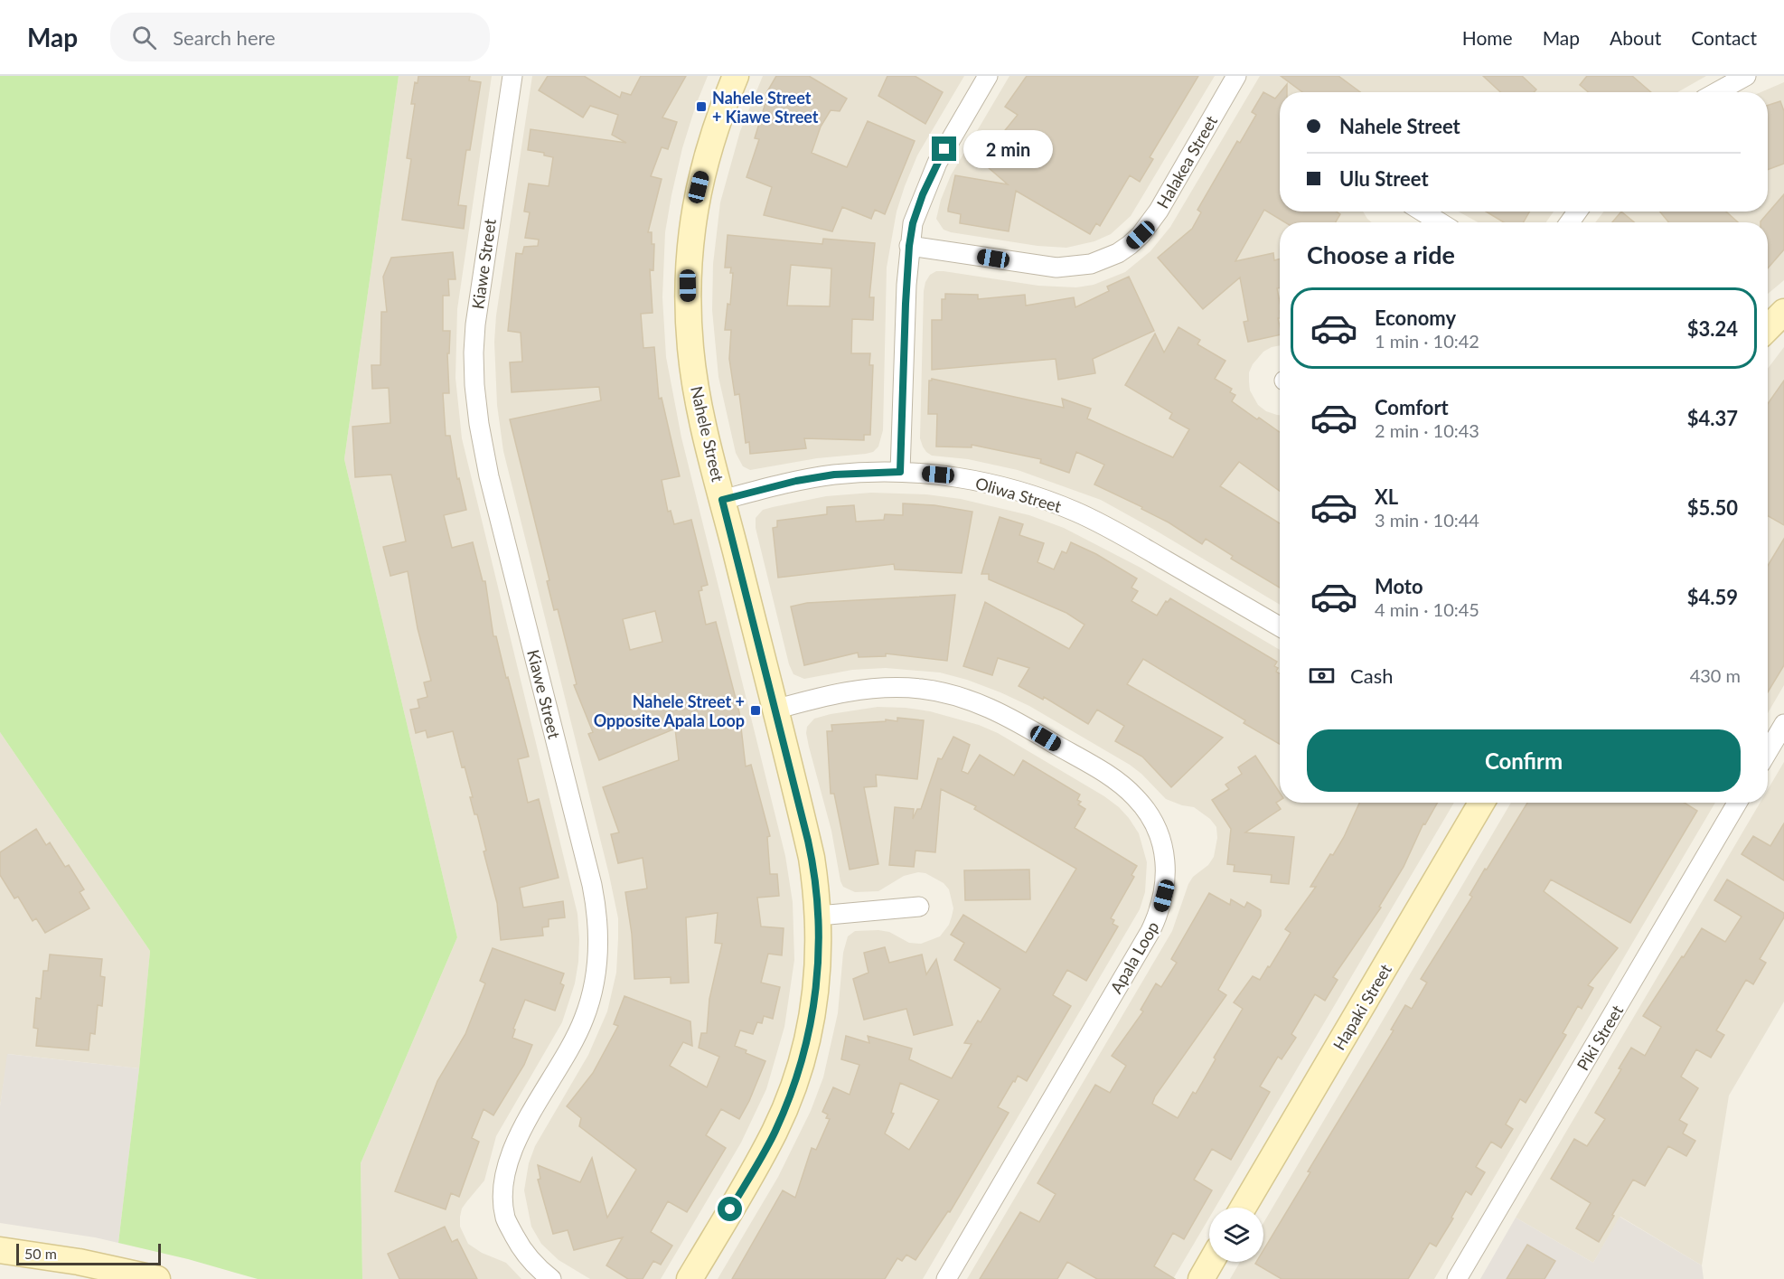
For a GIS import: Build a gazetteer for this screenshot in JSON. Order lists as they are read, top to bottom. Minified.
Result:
{"streets":{"street":["Halakea Street","Kiawe Street","Nahele Street","Oliwa Street","Apala Loop","Hapaki Street","Piki Street"]},"crossings":[["Nahele Street","Oliwa Street"],["Nahele Street","Apala Loop"]],"places":{"transit":["Nahele Street + Kiawe Street","Nahele Street + Opposite Apala Loop"]},"scale_bar":"50 m","page":{"header":"Map","search":"Search here","nav":["Home","Map","About","Contact"],"banner":["Nahele Street","Ulu Street"],"bubble":"2 min","heading":"Choose a ride","list":[{"name":"Economy","note":"1 min · 10:42","value":"$3.24"},{"name":"Comfort","note":"2 min · 10:43","value":"$4.37"},{"name":"XL","note":"3 min · 10:44","value":"$5.50"},{"name":"Moto","note":"4 min · 10:45","value":"$4.59"}],"pay":["Cash","430 m"],"buttons":"Confirm","scale":"50 m"}}
